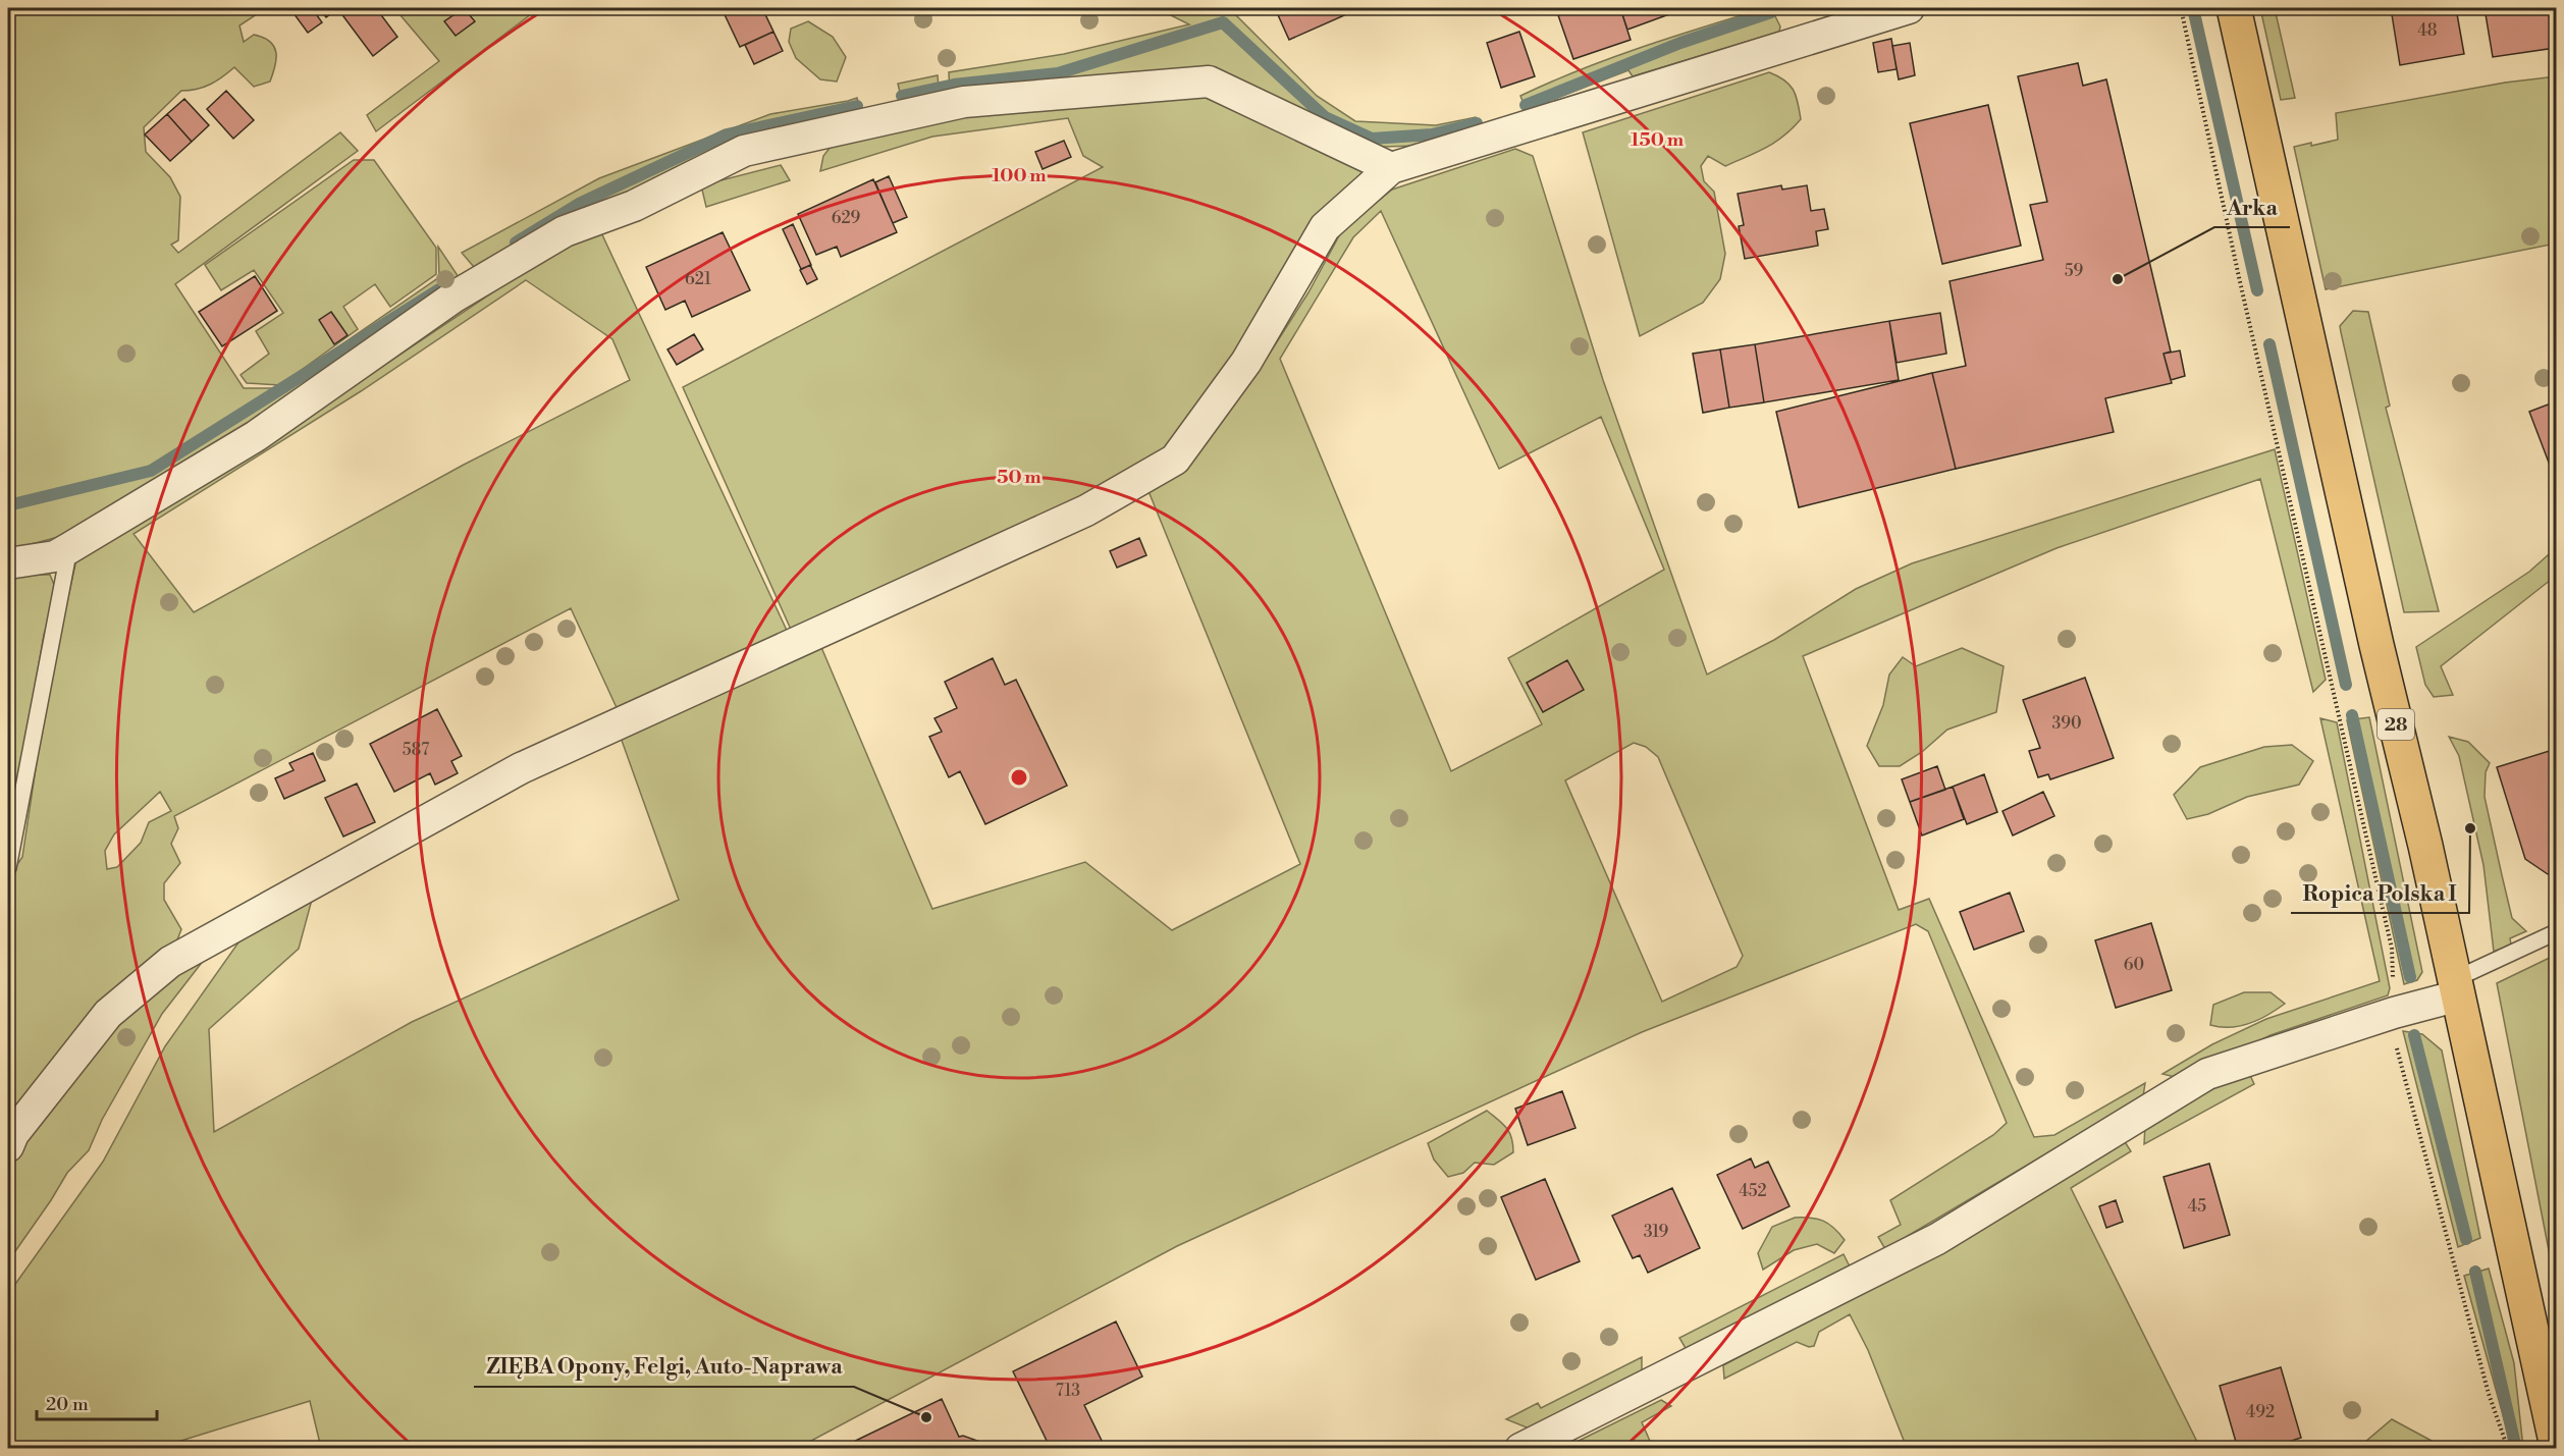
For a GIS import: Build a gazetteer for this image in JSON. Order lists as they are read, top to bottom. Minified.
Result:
{"streets":{"main road":["28"]},"places":["Arka","Ropica Polska I","ZIĘBA Opony, Felgi, Auto-Naprawa"],"house_numbers":["48","629","59","621","390","587","60","452","45","319","713","492"],"scale_bar":"20 m","rings":["150 m","100 m","50 m"]}
